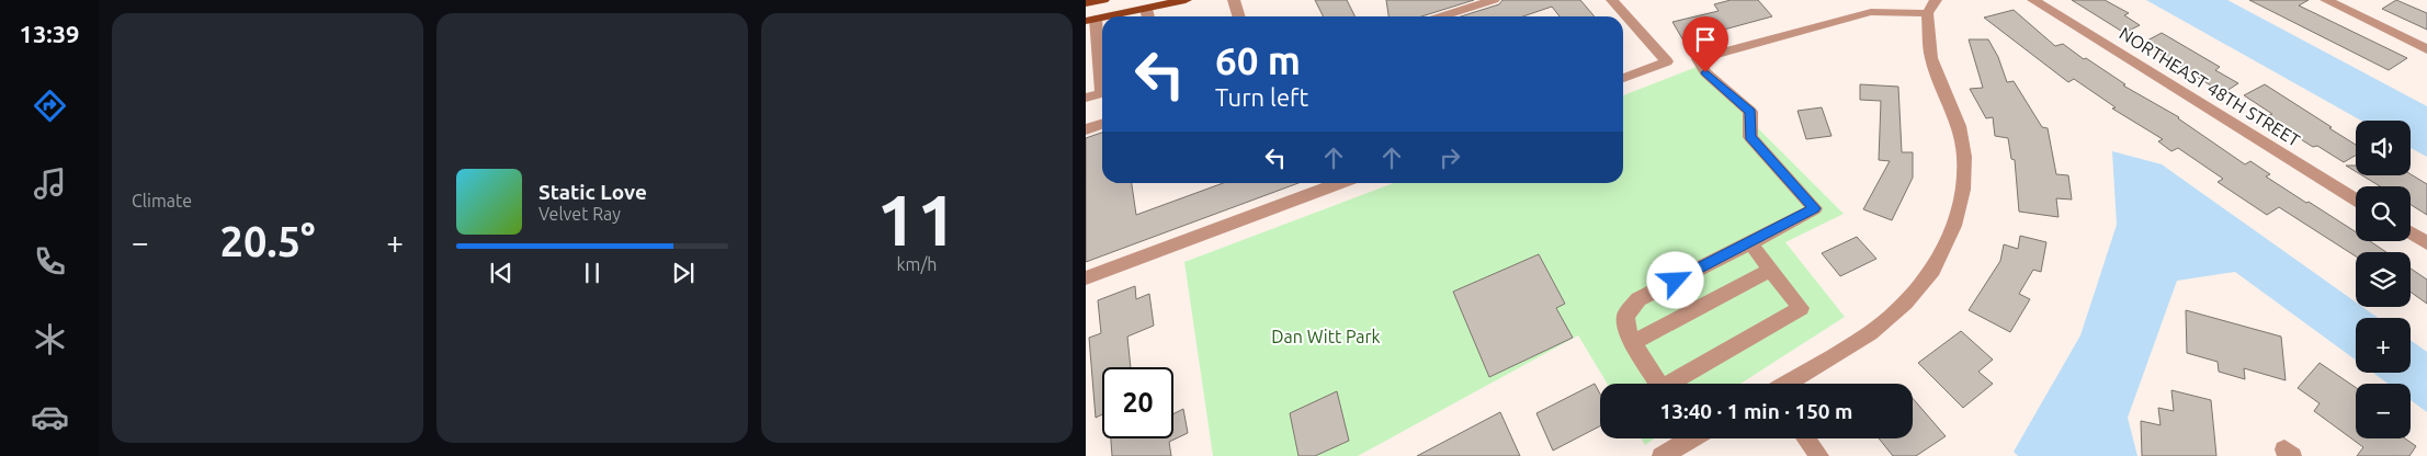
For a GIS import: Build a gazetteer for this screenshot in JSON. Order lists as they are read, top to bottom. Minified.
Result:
{"streets":{"street":["NORTHEAST 48TH STREET"]},"parks":["Dan Witt Park"],"page":{"tabs":"13:39","tile":["Climate",["11","km/h"]],"turn":["60 m","Turn left"],"map_buttons":["+","−"],"song":["Static Love","Velvet Ray"],"heat":["−","20.5°","+"],"limit":"20","trip":"13:40 · 1 min · 150 m"}}
